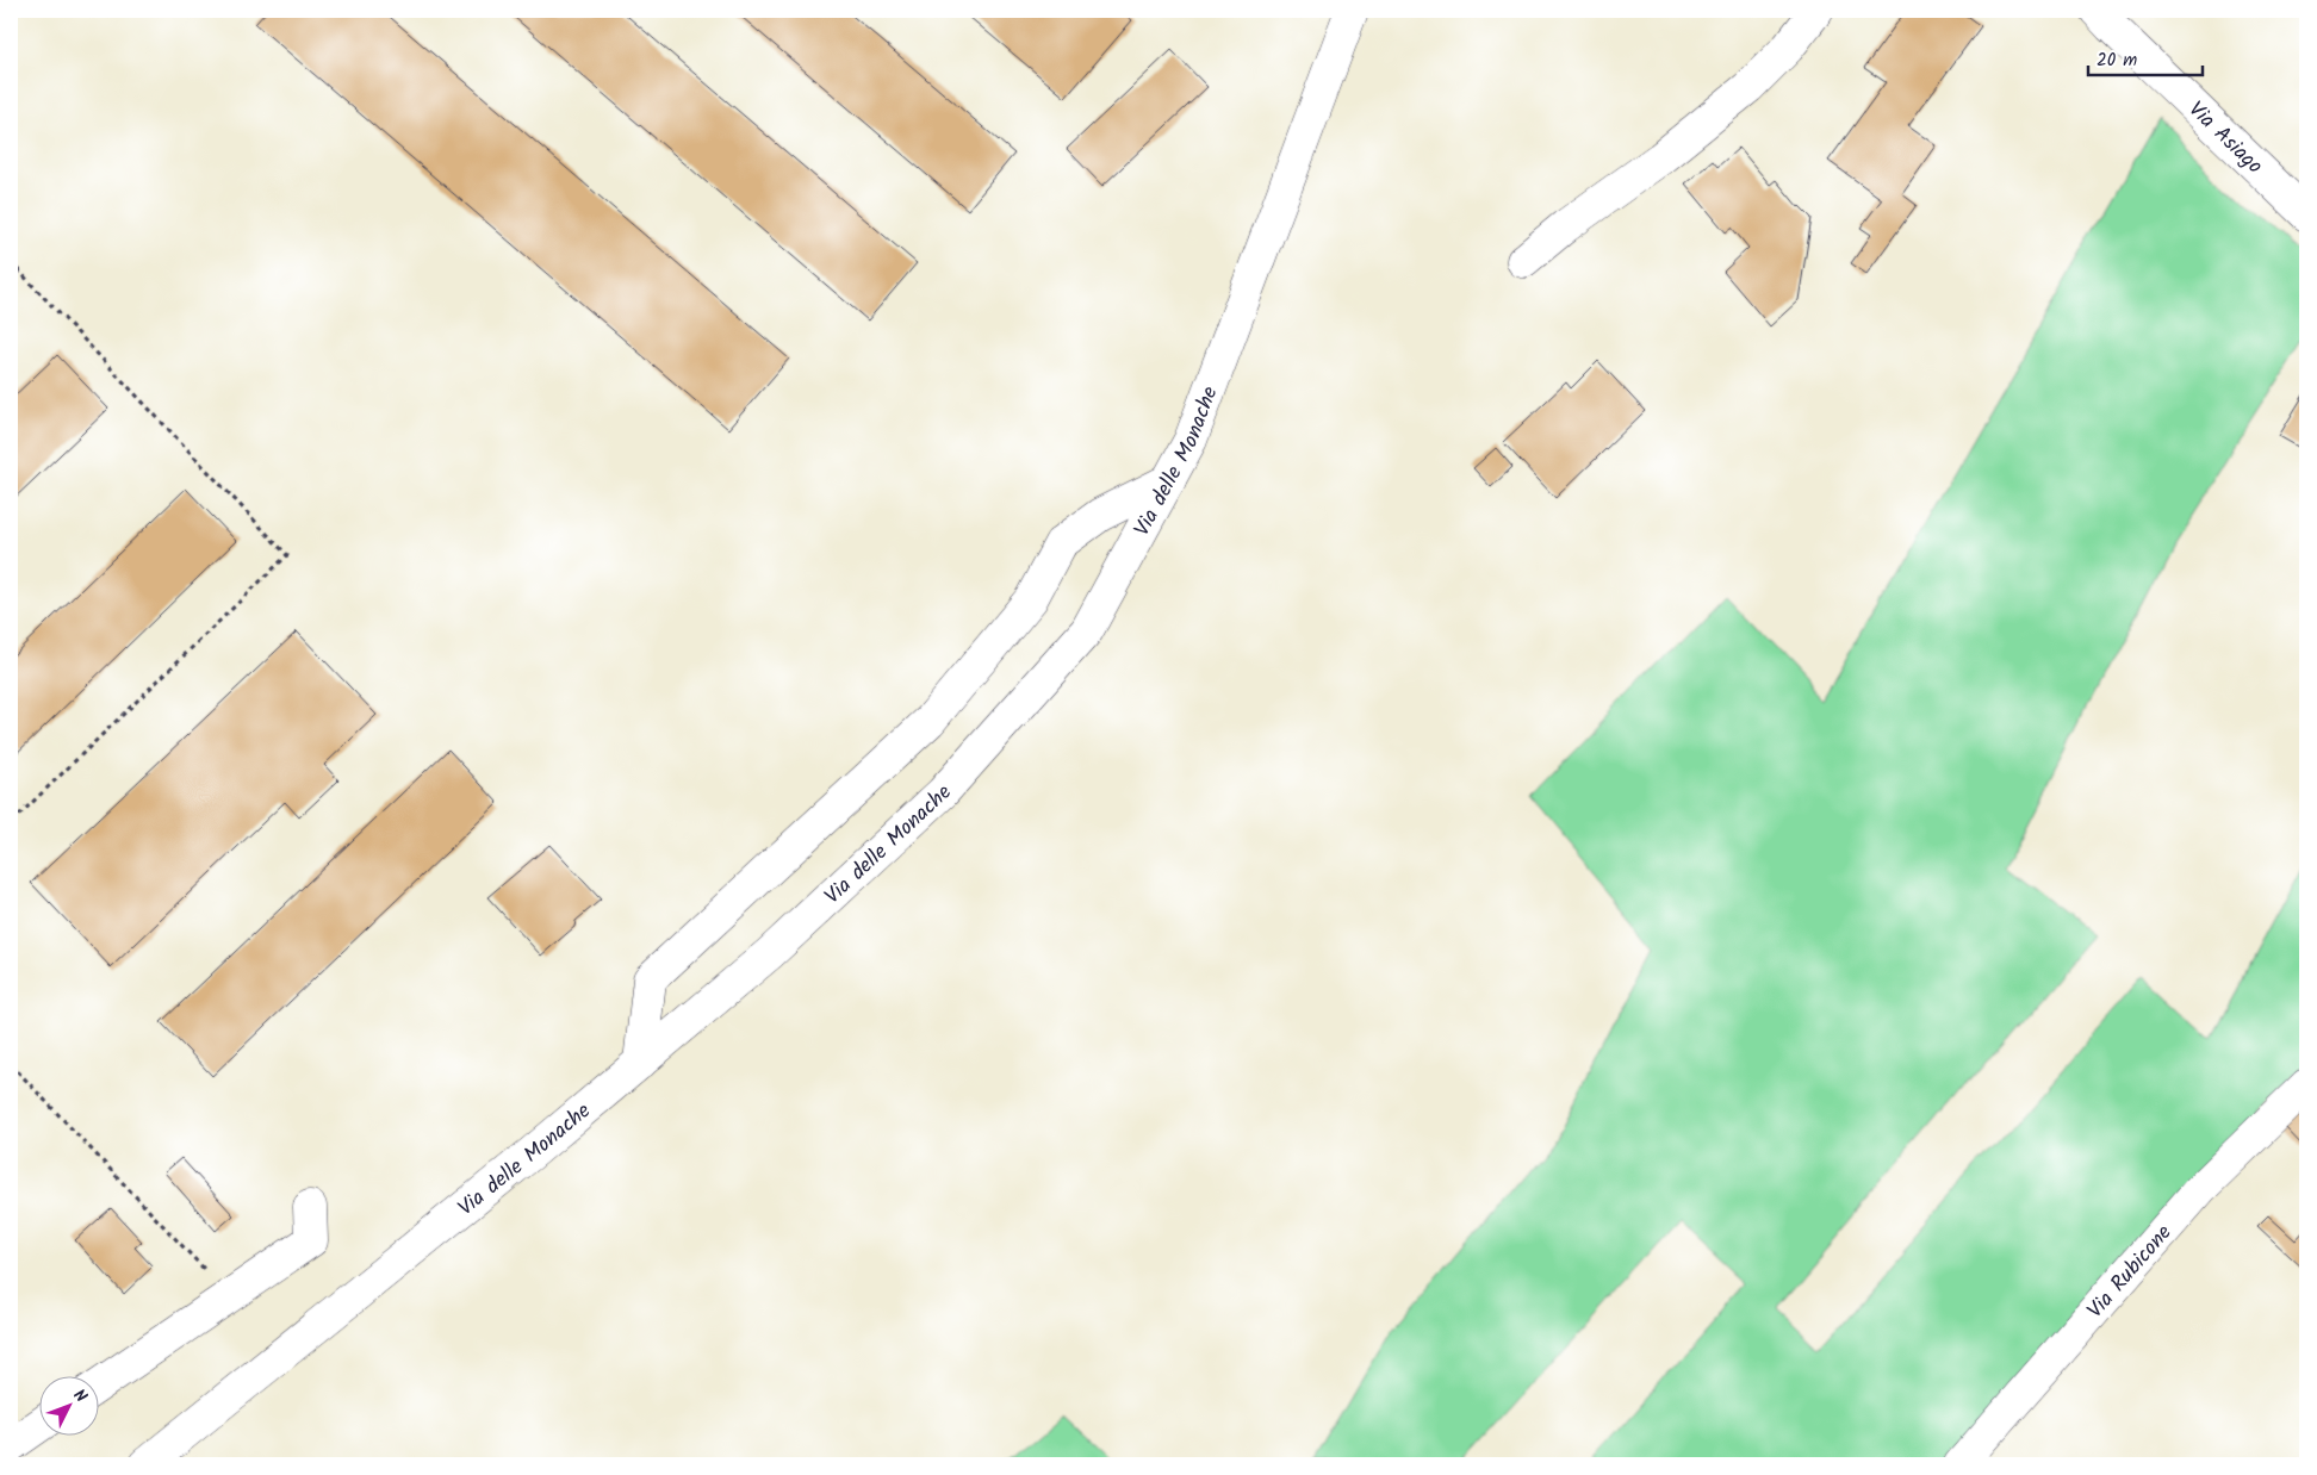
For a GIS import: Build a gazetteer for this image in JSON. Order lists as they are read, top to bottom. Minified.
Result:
{"streets":{"street":["Via Asiago","Via delle Monache","Via Rubicone"]},"scale_bar":"20 m","north":"top right"}
